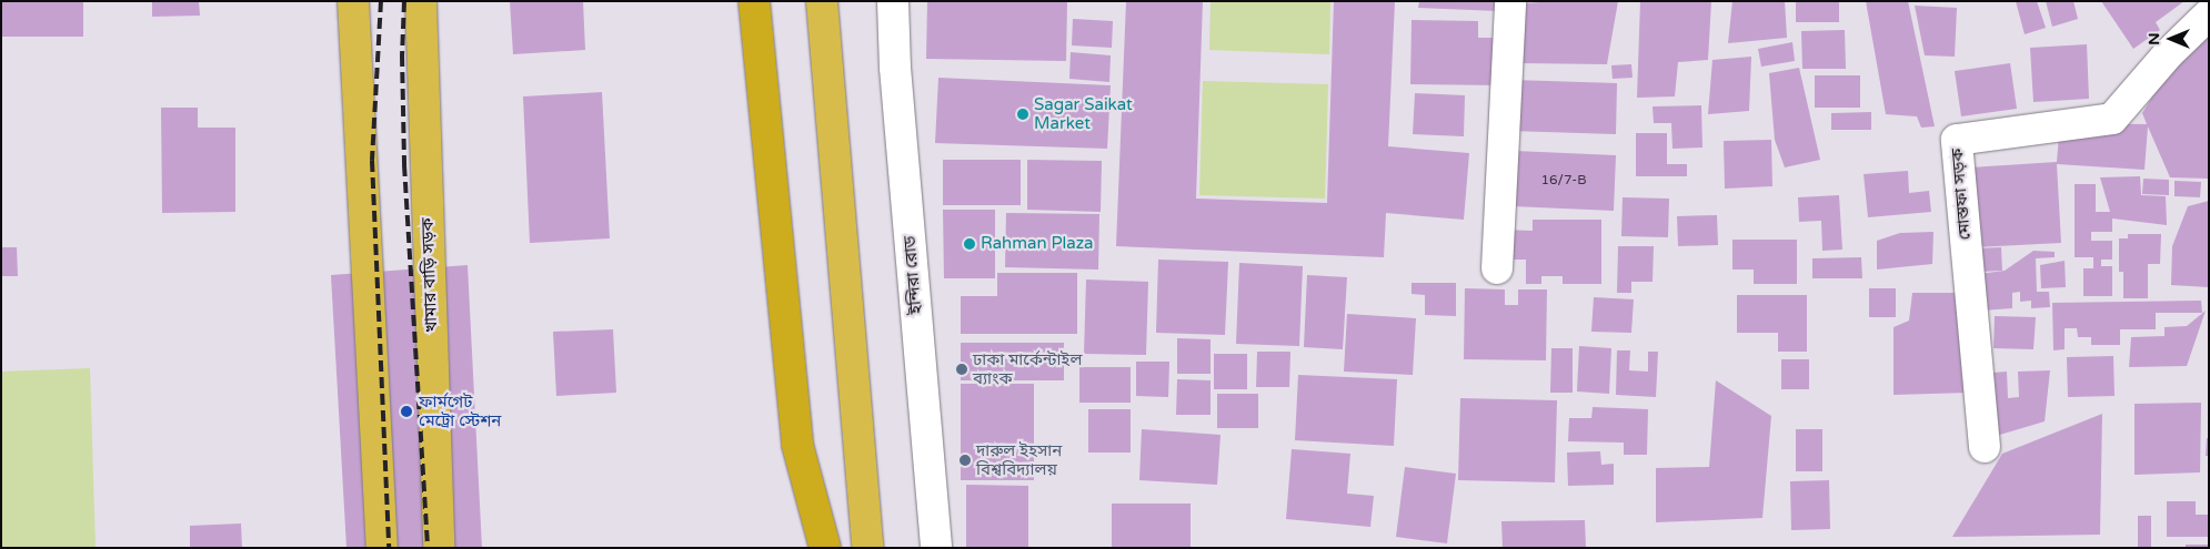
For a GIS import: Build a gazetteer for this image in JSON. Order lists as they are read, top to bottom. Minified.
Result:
{"streets":{"highway":["খামার বাড়ি সড়ক"],"street":["মোস্তফা সড়ক","ইন্দিরা রোড"]},"places":["Sagar Saikat Market","Rahman Plaza","ঢাকা মার্কেন্টাইল ব্যাংক","ফার্মগেট মেট্রো স্টেশন","দারুল ইহসান বিশ্ববিদ্যালয়"],"house_numbers":["16/7-B"],"north":"left"}
